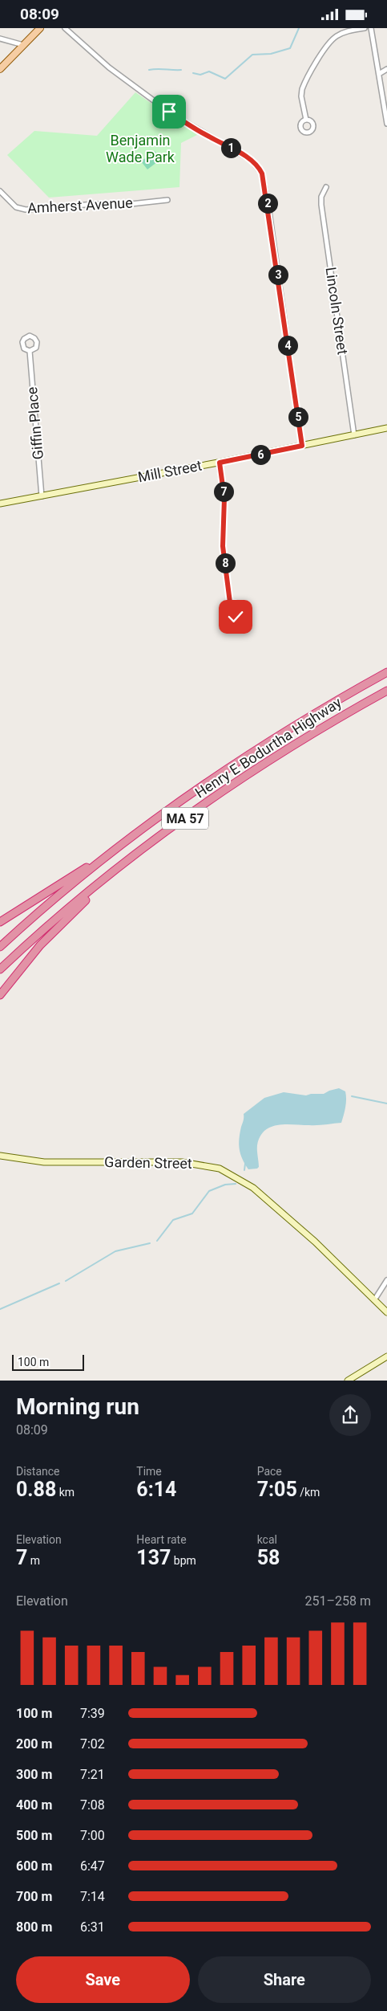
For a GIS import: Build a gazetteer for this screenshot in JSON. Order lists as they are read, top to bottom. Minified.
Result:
{"streets":{"highway":["Henry E Bodurtha Highway","MA 57"],"street":["Amherst Avenue","Lincoln Street","Giffin Place","Mill Street","Garden Street"]},"crossings":[["Lincoln Street","Mill Street"],["Giffin Place","Mill Street"]],"parks":["Benjamin Wade Park"],"scale_bar":"100 m","page":{"status":"08:09","pins":["1","2","3","4","5","6","7","8"],"scale":"100 m","heading":["Morning run","08:09"],"stats":[["Distance","0.88 km"],["Time","6:14"],["Pace","7:05 /km"],["Elevation","7 m"],["Heart rate","137 bpm"],["kcal","58"]],"chart":["Elevation","251–258 m"],"list":[{"name":"100 m","note":"7:39"},{"name":"200 m","note":"7:02"},{"name":"300 m","note":"7:21"},{"name":"400 m","note":"7:08"},{"name":"500 m","note":"7:00"},{"name":"600 m","note":"6:47"},{"name":"700 m","note":"7:14"},{"name":"800 m","note":"6:31"}],"buttons":["Save","Share"]}}
